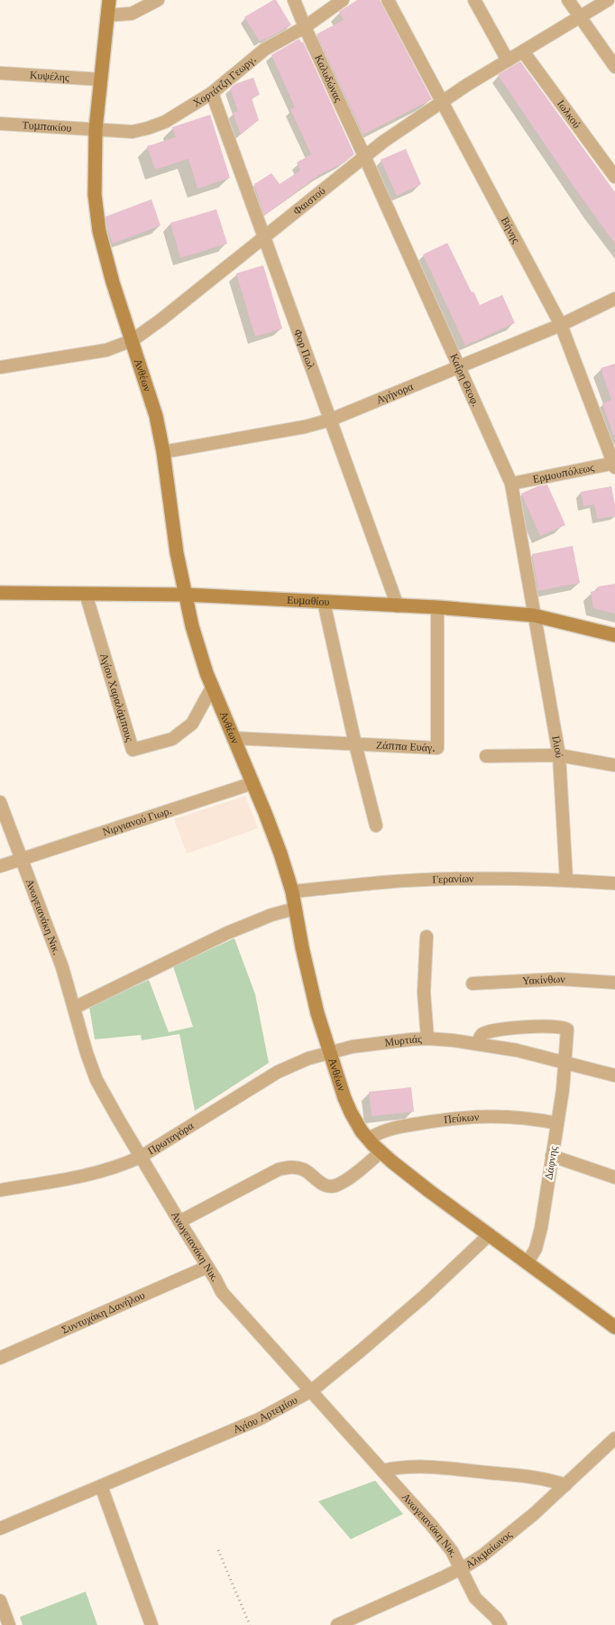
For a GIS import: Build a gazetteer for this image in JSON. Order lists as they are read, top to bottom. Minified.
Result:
{"streets":{"street":["Κυψέλης","Καλυδώνας","Χορτάτζη Γεωργ.","Ιωλκού","Τυμπακίου","Φαιστού","Βήνης","Φορ Πωλ","Ανθέων","Καΐρη Θεοφ.","Αγήνορα","Ερμουπόλεως","Ευμαθίου","Αγίου Χαραλάμπους","Ζάππα Ευάγ.","Ιλιού","Νιργιανού Γιωρ.","Γερανίων","Ανωγειανάκη Νικ.","Υακίνθων","Μυρτιάς","Πεύκων","Πρωταγόρα","Δάφνης","Συντυχάκη Δανήλου","Αγίου Αρτεμίου","Αλκμαίωνος"]},"crossings":[["Κυψέλης","Ανθέων"],["Καλυδώνας","Χορτάτζη Γεωργ."],["Καλυδώνας","Φαιστού"],["Καλυδώνας","Καΐρη Θεοφ."],["Χορτάτζη Γεωργ.","Τυμπακίου"],["Χορτάτζη Γεωργ.","Φορ Πωλ"],["Χορτάτζη Γεωργ.","Ανθέων"],["Ιωλκού","Φαιστού"],["Τυμπακίου","Ανθέων"],["Φαιστού","Βήνης"],["Φαιστού","Φορ Πωλ"],["Φαιστού","Ανθέων"],["Φαιστού","Καΐρη Θεοφ."],["Βήνης","Αγήνορα"],["Βήνης","Ερμουπόλεως"],["Φορ Πωλ","Αγήνορα"],["Φορ Πωλ","Ευμαθίου"],["Ανθέων","Αγήνορα"],["Ανθέων","Ευμαθίου"],["Ανθέων","Αγίου Χαραλάμπους"],["Ανθέων","Ζάππα Ευάγ."],["Ανθέων","Νιργιανού Γιωρ."],["Ανθέων","Γερανίων"],["Ανθέων","Μυρτιάς"],["Ανθέων","Πεύκων"],["Ανθέων","Πρωταγόρα"],["Ανθέων","Δάφνης"],["Ανθέων","Αγίου Αρτεμίου"],["Καΐρη Θεοφ.","Αγήνορα"],["Καΐρη Θεοφ.","Ερμουπόλεως"],["Καΐρη Θεοφ.","Ευμαθίου"],["Καΐρη Θεοφ.","Ιλιού"],["Ευμαθίου","Αγίου Χαραλάμπους"],["Ευμαθίου","Ζάππα Ευάγ."],["Ευμαθίου","Ιλιού"],["Ιλιού","Γερανίων"],["Νιργιανού Γιωρ.","Ανωγειανάκη Νικ."],["Ανωγειανάκη Νικ.","Πρωταγόρα"],["Ανωγειανάκη Νικ.","Συντυχάκη Δανήλου"],["Ανωγειανάκη Νικ.","Αγίου Αρτεμίου"],["Ανωγειανάκη Νικ.","Αλκμαίωνος"],["Μυρτιάς","Πρωταγόρα"],["Μυρτιάς","Δάφνης"],["Πεύκων","Δάφνης"]]}
